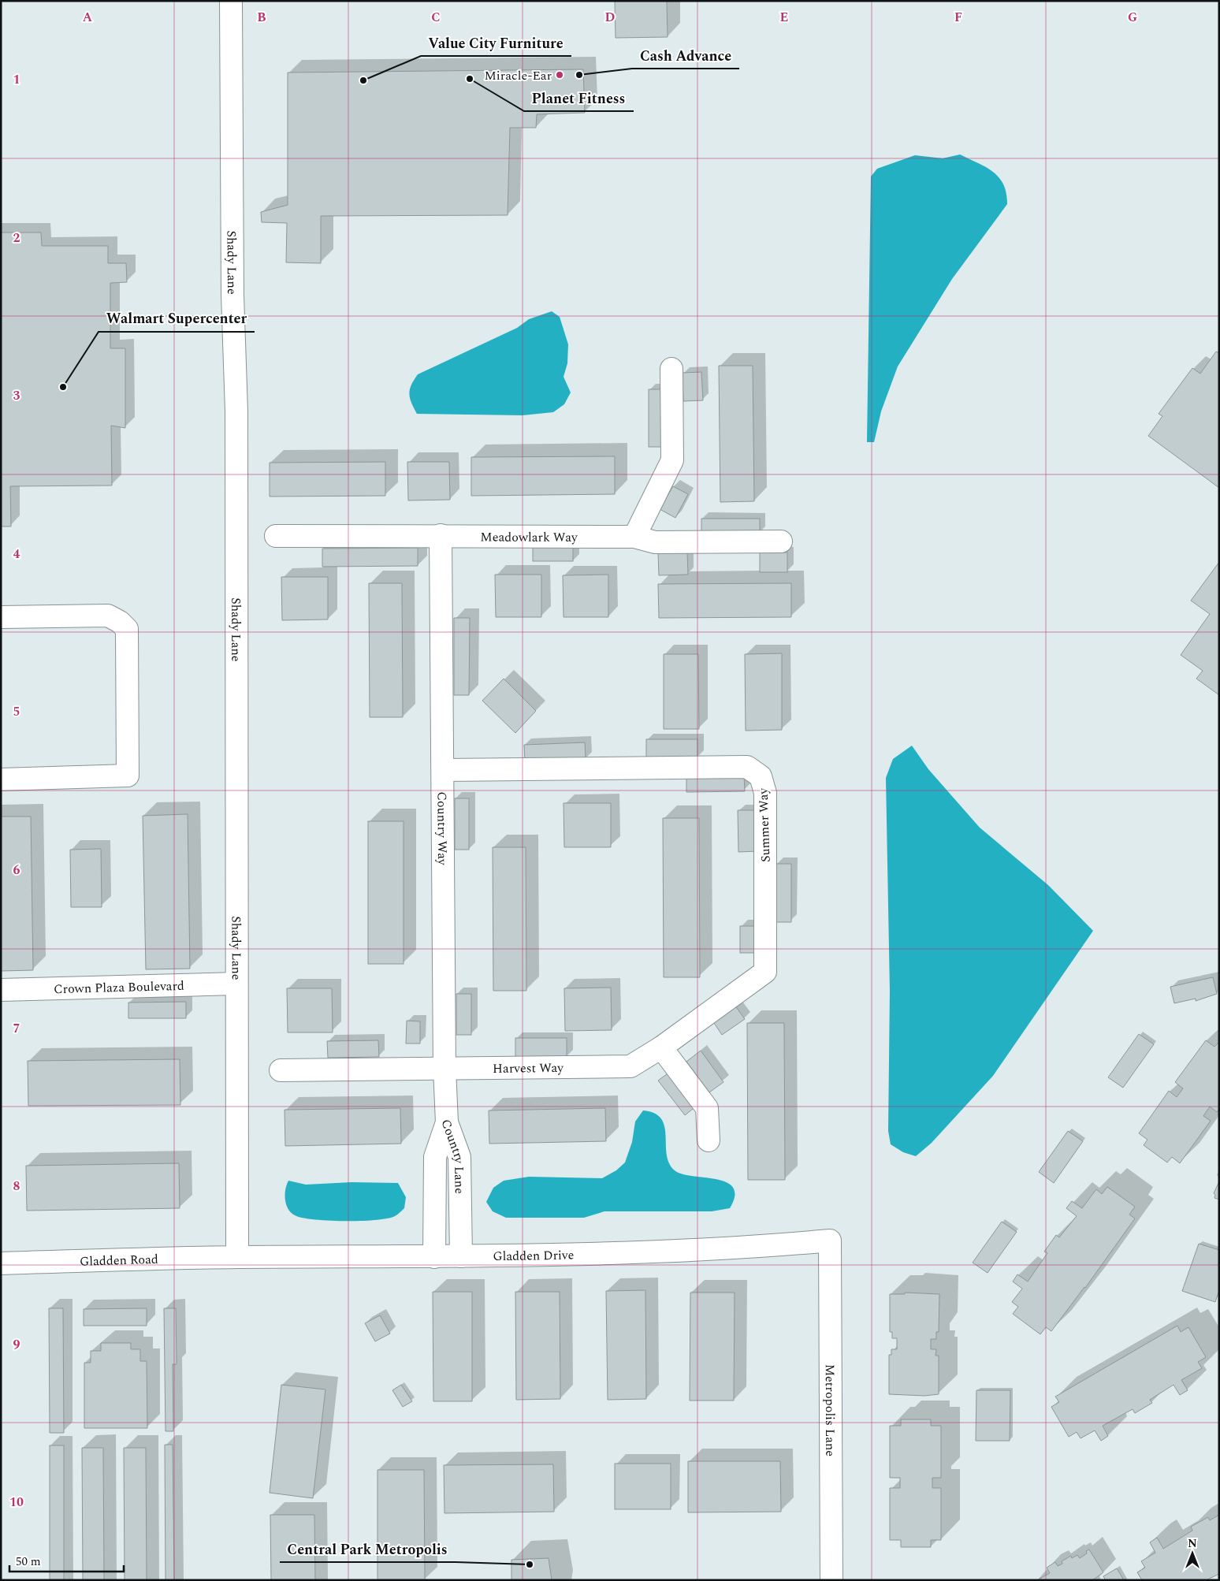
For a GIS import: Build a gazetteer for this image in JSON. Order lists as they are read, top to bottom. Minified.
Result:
{"streets":{"street":["Shady Lane","Meadowlark Way","Summer Way","Country Way","Crown Plaza Boulevard","Harvest Way","Country Lane","Gladden Drive","Gladden Road","Metropolis Lane"]},"crossings":[["Shady Lane","Crown Plaza Boulevard"],["Shady Lane","Gladden Drive"],["Shady Lane","Gladden Road"],["Meadowlark Way","Country Way"],["Summer Way","Country Way"],["Summer Way","Harvest Way"],["Country Way","Harvest Way"],["Country Way","Country Lane"],["Country Lane","Gladden Drive"],["Gladden Drive","Gladden Road"],["Gladden Drive","Metropolis Lane"]],"places":["Miracle-Ear","Cash Advance","Planet Fitness","Value City Furniture","Walmart Supercenter","Central Park Metropolis"],"scale_bar":"50 m","north":"top","grid":{"columns":["A","B","C","D","E","F","G"],"rows":["1","2","3","4","5","6","7","8","9","10"]}}
